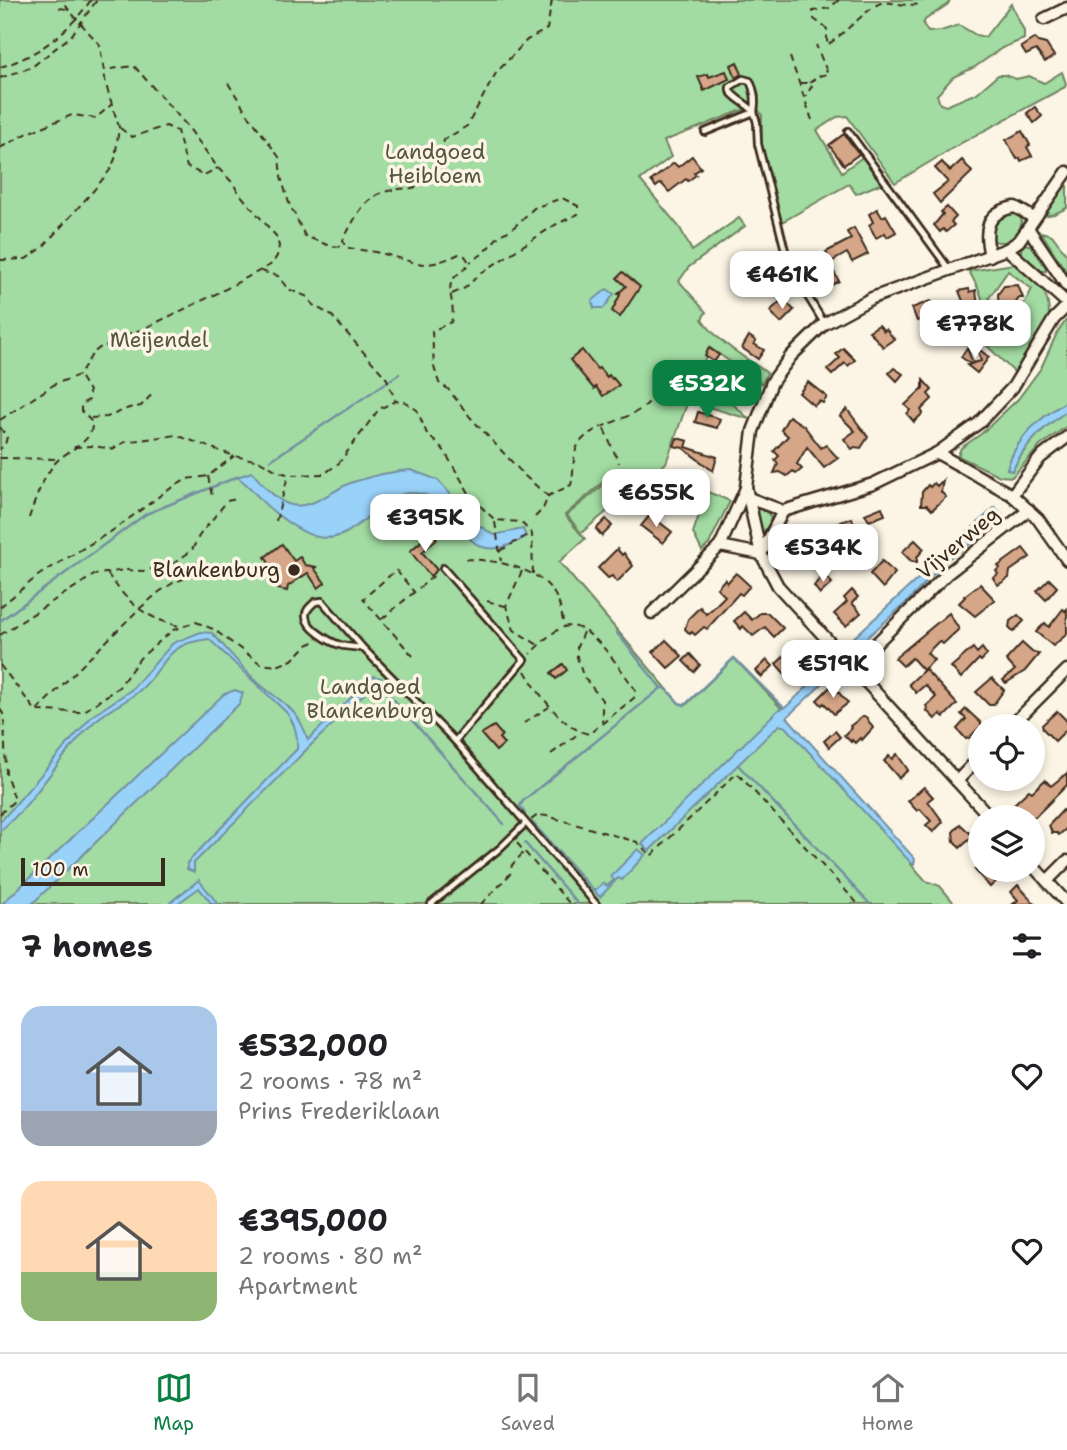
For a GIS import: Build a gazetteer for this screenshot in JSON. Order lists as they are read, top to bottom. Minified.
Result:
{"streets":{"street":["Vijverweg"]},"parks":["Landgoed Heibloem","Meijendel","Landgoed Blankenburg"],"places":["Blankenburg"],"scale_bar":"100 m","page":{"price":["€461K","€778K","€532K","€655K","€395K","€534K","€519K"],"scale":"100 m","heading":"7 homes","list":[{"name":"€532,000","note":"2 rooms · 78 m² · Prins Frederiklaan"},{"name":"€395,000","note":"2 rooms · 80 m² · Apartment"}],"tabs":["Map","Saved","Home"]}}
